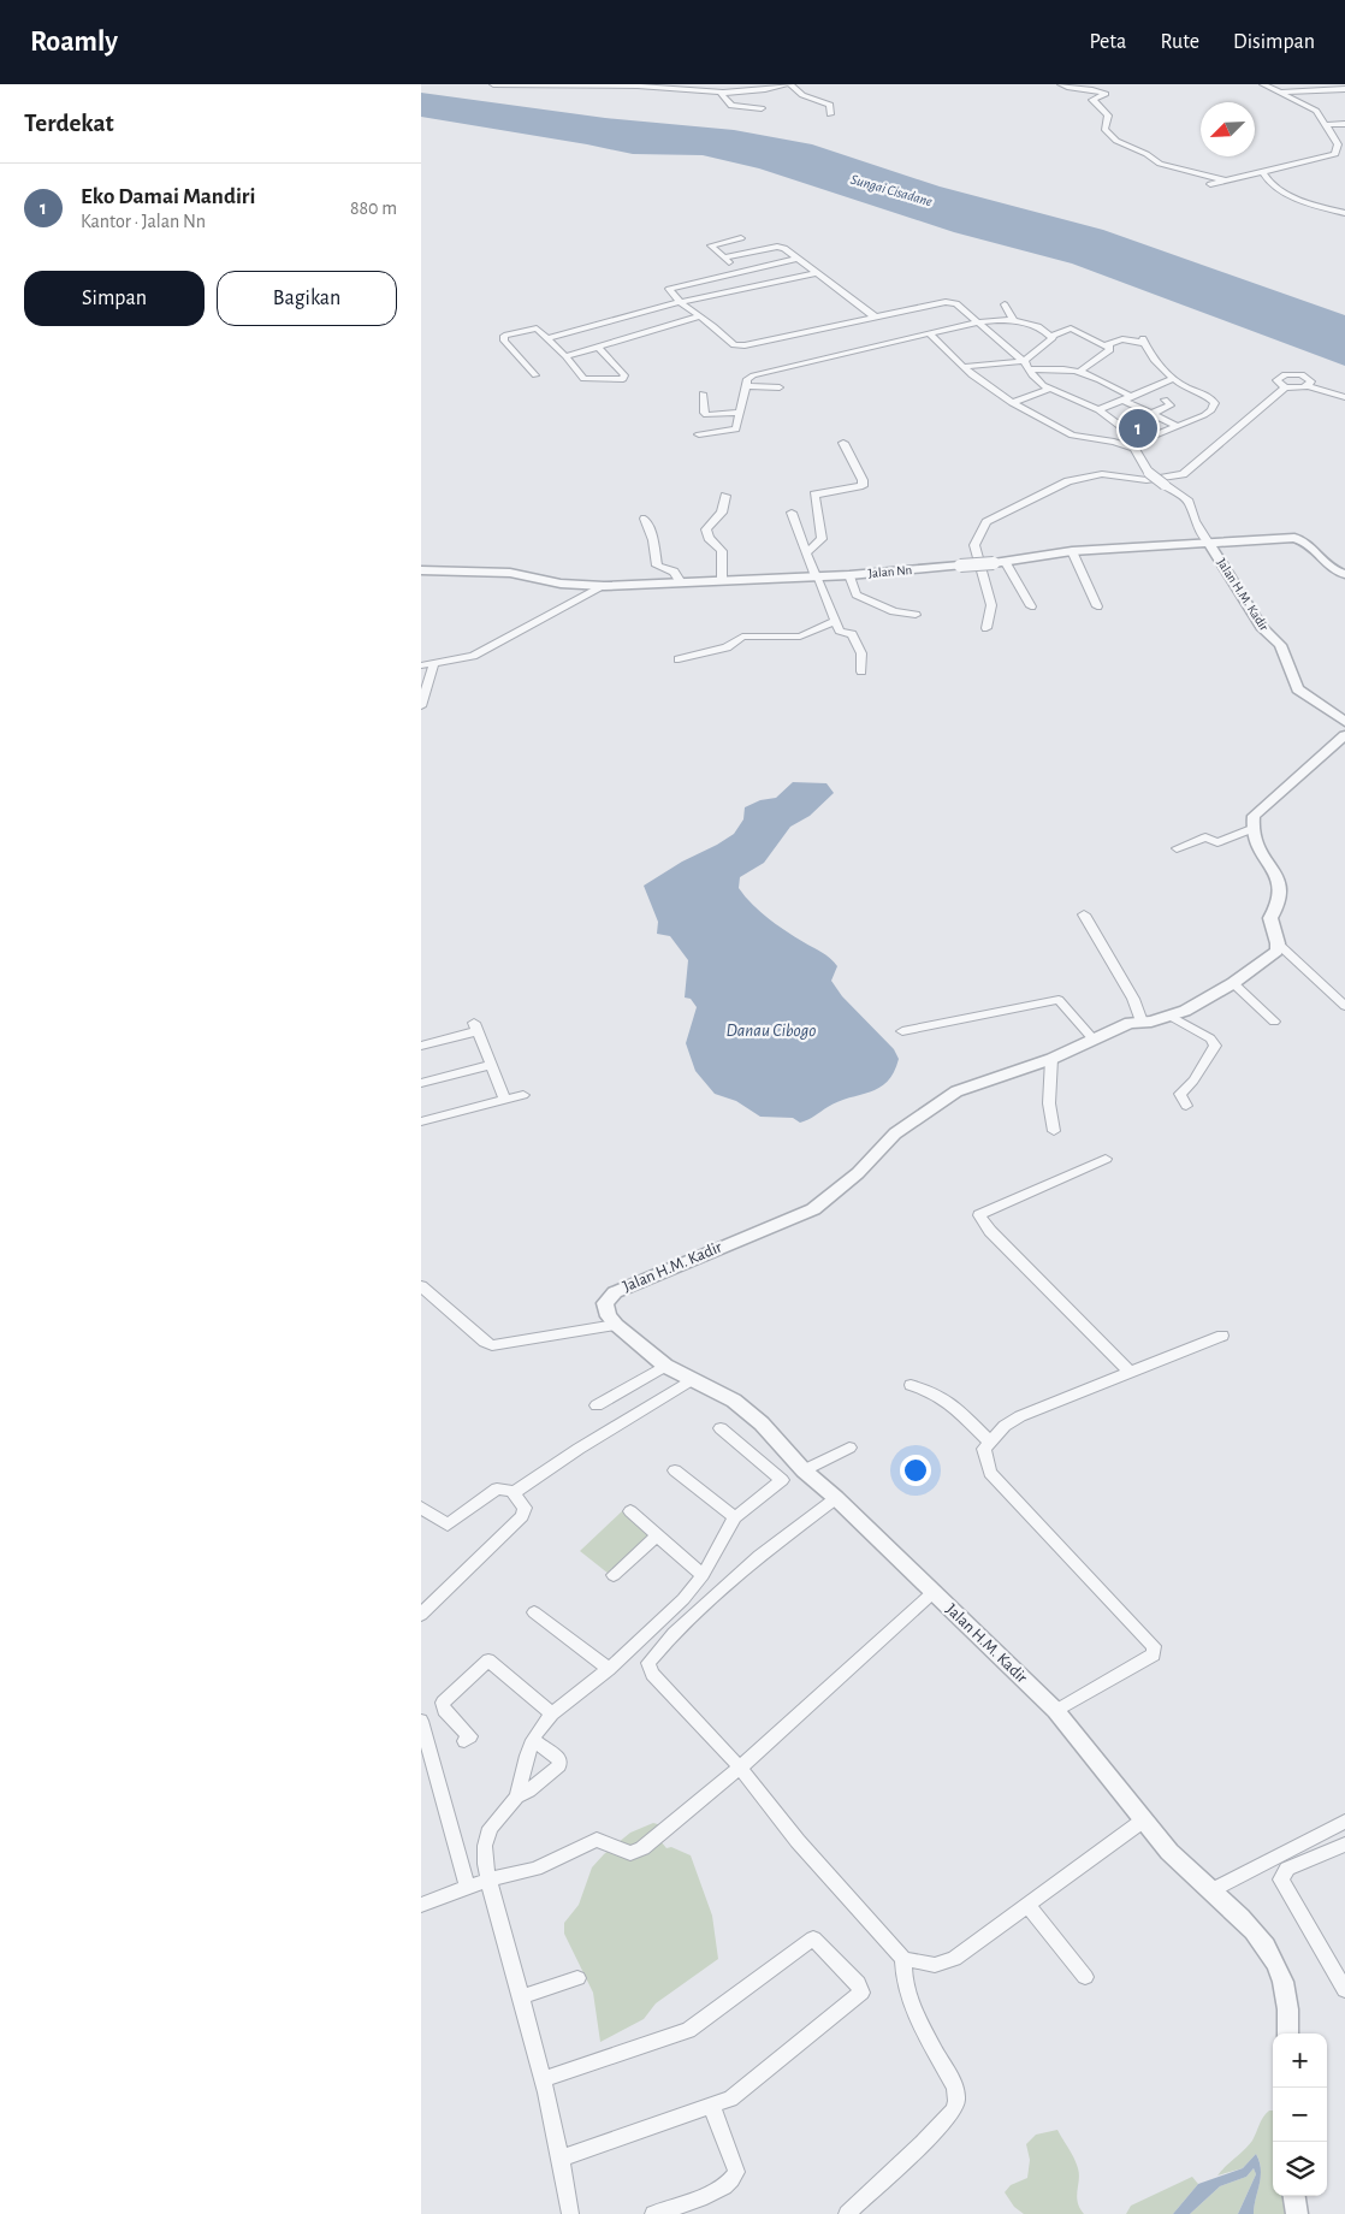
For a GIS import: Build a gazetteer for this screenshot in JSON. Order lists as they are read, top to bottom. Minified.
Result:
{"streets":{"street":["Jalan Nn","Jalan H.M. Kadir"]},"crossings":[["Jalan Nn","Jalan H.M. Kadir"]],"water":["Sungai Cisadane","Danau Cibogo"],"north":"bottom left","page":{"header":"Roamly","nav":["Peta","Rute","Disimpan"],"heading":"Terdekat","list":[{"mark":"1","name":"Eko Damai Mandiri","note":"Kantor · Jalan Nn","value":"880 m"}],"buttons":["Simpan","Bagikan"],"pins":"1","map_buttons":["+","−"]}}
